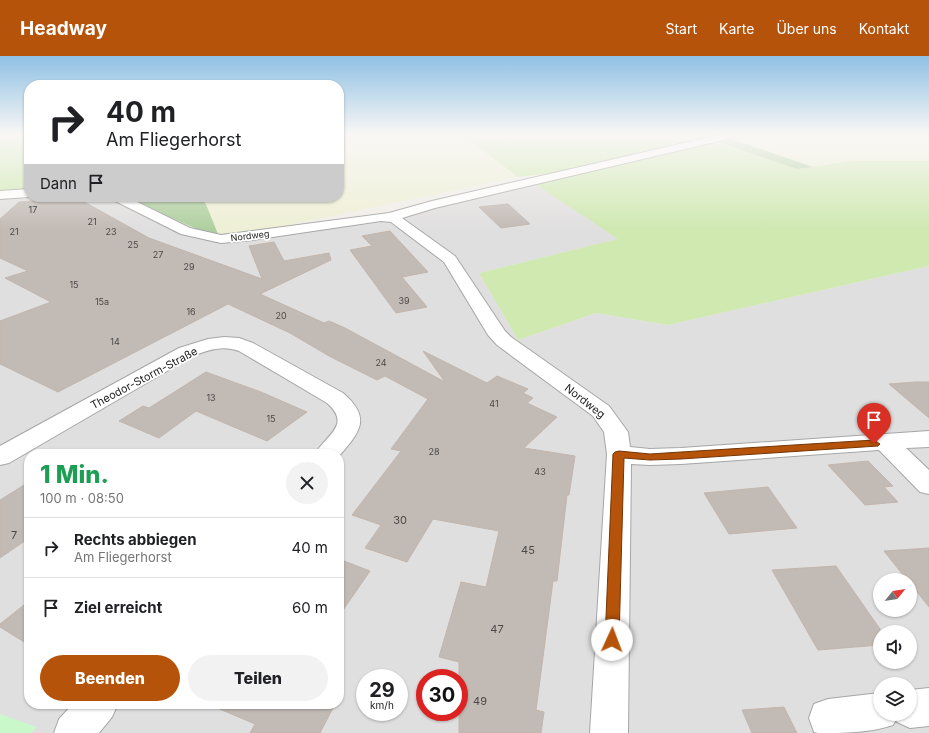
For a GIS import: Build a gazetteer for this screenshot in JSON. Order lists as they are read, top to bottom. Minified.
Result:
{"streets":{"street":["Nordweg","Theodor-Storm-Straße"]},"house_numbers":["17","21","21","23","25","27","29","15","39","15a","16","20","14","24","13","41","15","28","43","30","7","45","47","49"],"north":"top right","page":{"header":"Headway","nav":["Start","Karte","Über uns","Kontakt"],"turn":["40 m","Am Fliegerhorst"],"then":"Dann","heading":["1 Min.","100 m · 08:50"],"list":[{"name":"Rechts abbiegen","note":"Am Fliegerhorst","value":"40 m"},{"name":"Ziel erreicht","value":"60 m"}],"buttons":["Beenden","Teilen"],"speed":"29 km/h","limit":"30"}}
